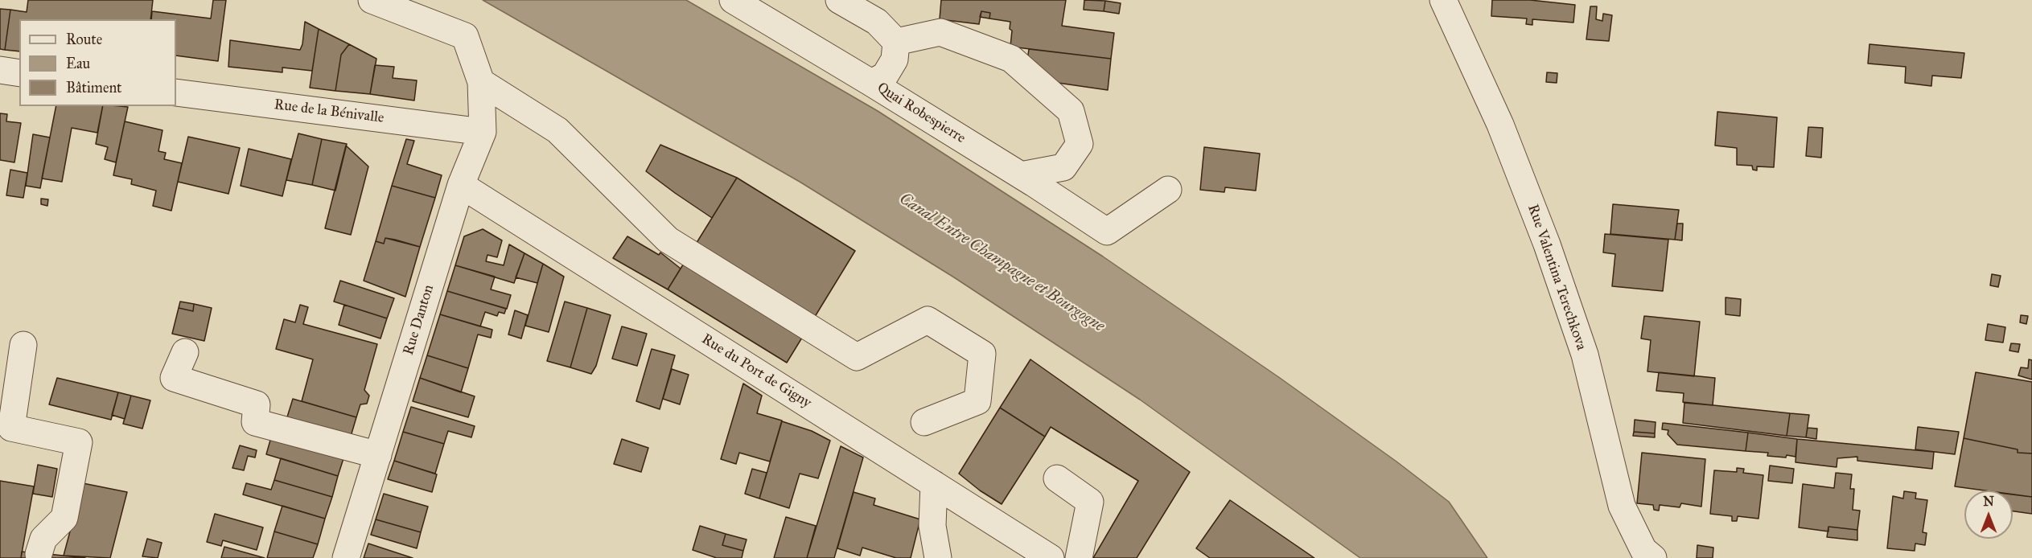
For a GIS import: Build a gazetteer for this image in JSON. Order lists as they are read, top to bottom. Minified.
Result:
{"streets":{"street":["Rue de la Bénivalle","Quai Robespierre","Rue Valentina Terechkova","Rue Danton","Rue du Port de Gigny"]},"crossings":[["Rue de la Bénivalle","Rue Danton"],["Rue Danton","Rue du Port de Gigny"]],"water":["Canal Entre Champagne et Bourgogne"],"legend":["Route","Eau","Bâtiment"],"north":"top"}
